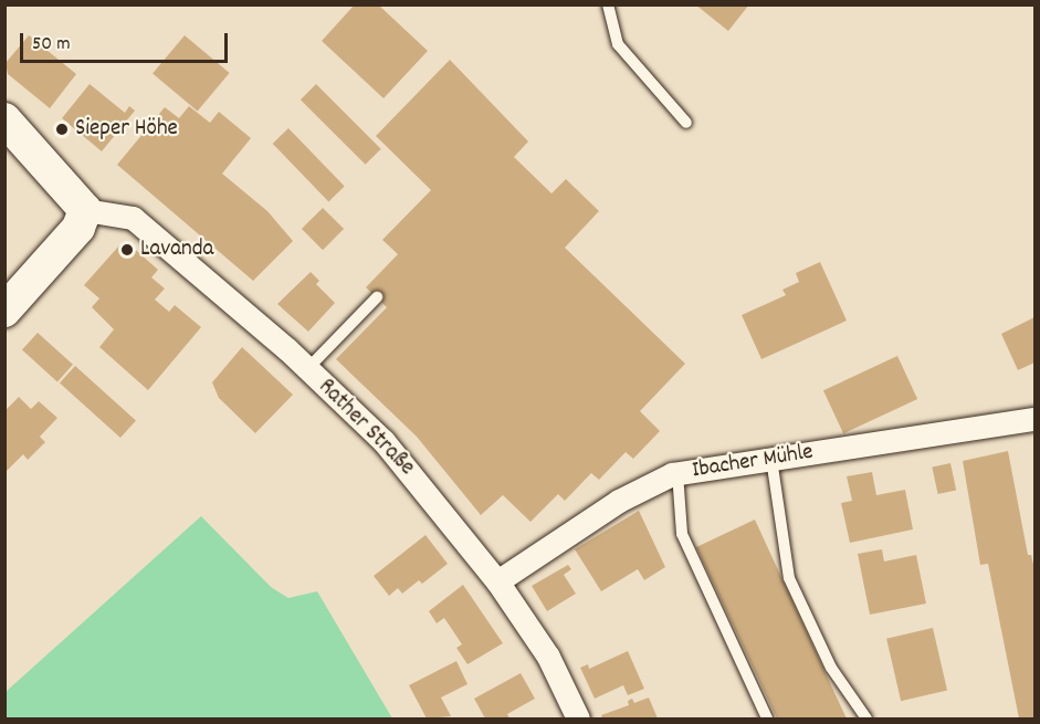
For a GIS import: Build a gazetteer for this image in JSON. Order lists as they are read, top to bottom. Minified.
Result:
{"streets":{"street":["Rather Straße","Ibacher Mühle"]},"crossings":[["Rather Straße","Ibacher Mühle"]],"places":["Sieper Höhe","Lavanda"],"scale_bar":"50 m"}
